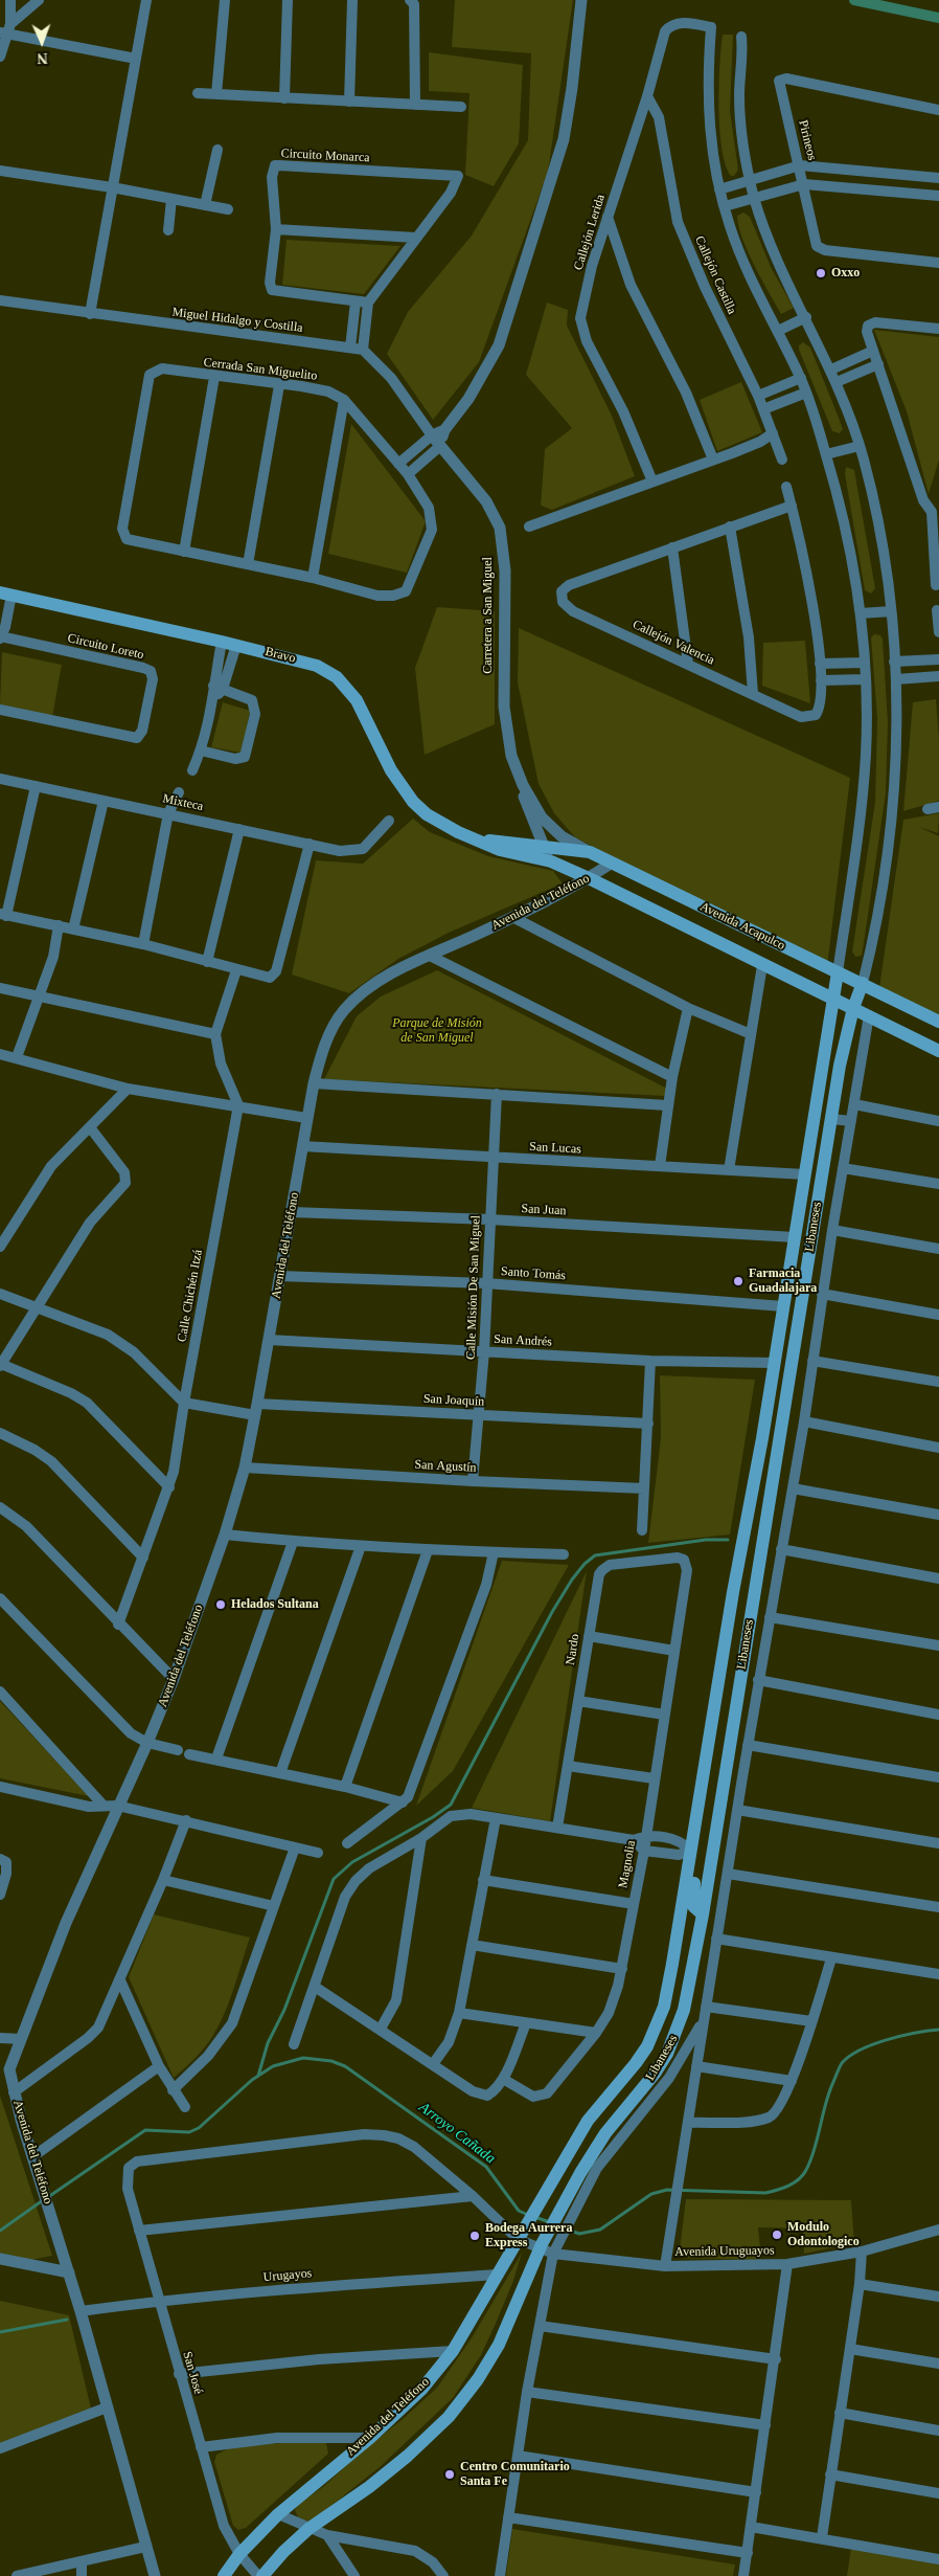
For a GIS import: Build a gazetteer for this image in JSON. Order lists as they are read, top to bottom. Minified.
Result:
{"streets":{"main road":["Bravo","Avenida del Teléfono","Avenida Acapulco","Libaneses"],"street":["Pirineos","Circuito Monarca","Callejón Lerida","Callejón Castilla","Miguel Hidalgo y Costilla","Cerrada San Miguelito","Carretera a San Miguel","Callejón Valencia","Circuito Loreto","Mixteca","San Lucas","San Juan","Santo Tomás","Calle Misión De San Miguel","Calle Chichén Itzá","San Andrés","San Joaquín","San Agustín","Nardo","Magnolia","Avenida Uruguayos","Urugayos","San José"]},"crossings":[["Callejón Lerida","Callejón Castilla"],["Carretera a San Miguel","Bravo"],["Carretera a San Miguel","Avenida Acapulco"],["Bravo","Avenida Acapulco"],["Avenida del Teléfono","Avenida Acapulco"],["Avenida del Teléfono","San Lucas"],["Avenida del Teléfono","San Juan"],["Avenida del Teléfono","Libaneses"],["Avenida del Teléfono","Santo Tomás"],["Avenida del Teléfono","San Andrés"],["Avenida del Teléfono","San Joaquín"],["Avenida del Teléfono","San Agustín"],["Avenida del Teléfono","Avenida Uruguayos"],["Avenida del Teléfono","Urugayos"],["Avenida del Teléfono","San José"],["Avenida Acapulco","Libaneses"],["San Lucas","Libaneses"],["San Lucas","Calle Misión De San Miguel"],["San Juan","Libaneses"],["San Juan","Calle Misión De San Miguel"],["Libaneses","Santo Tomás"],["Libaneses","San Andrés"],["Libaneses","Avenida Uruguayos"],["Santo Tomás","Calle Misión De San Miguel"],["Calle Misión De San Miguel","San Andrés"],["Calle Misión De San Miguel","San Joaquín"],["Calle Misión De San Miguel","San Agustín"],["Calle Chichén Itzá","San Joaquín"],["Nardo","Magnolia"],["Avenida Uruguayos","San José"],["Urugayos","San José"]],"water":["Arroyo Cañada"],"parks":["Parque de Misión de San Miguel"],"places":["Oxxo","Farmacia Guadalajara","Helados Sultana","Modulo Odontologico","Bodega Aurrera Express","Centro Comunitario Santa Fe"],"north":"bottom"}
